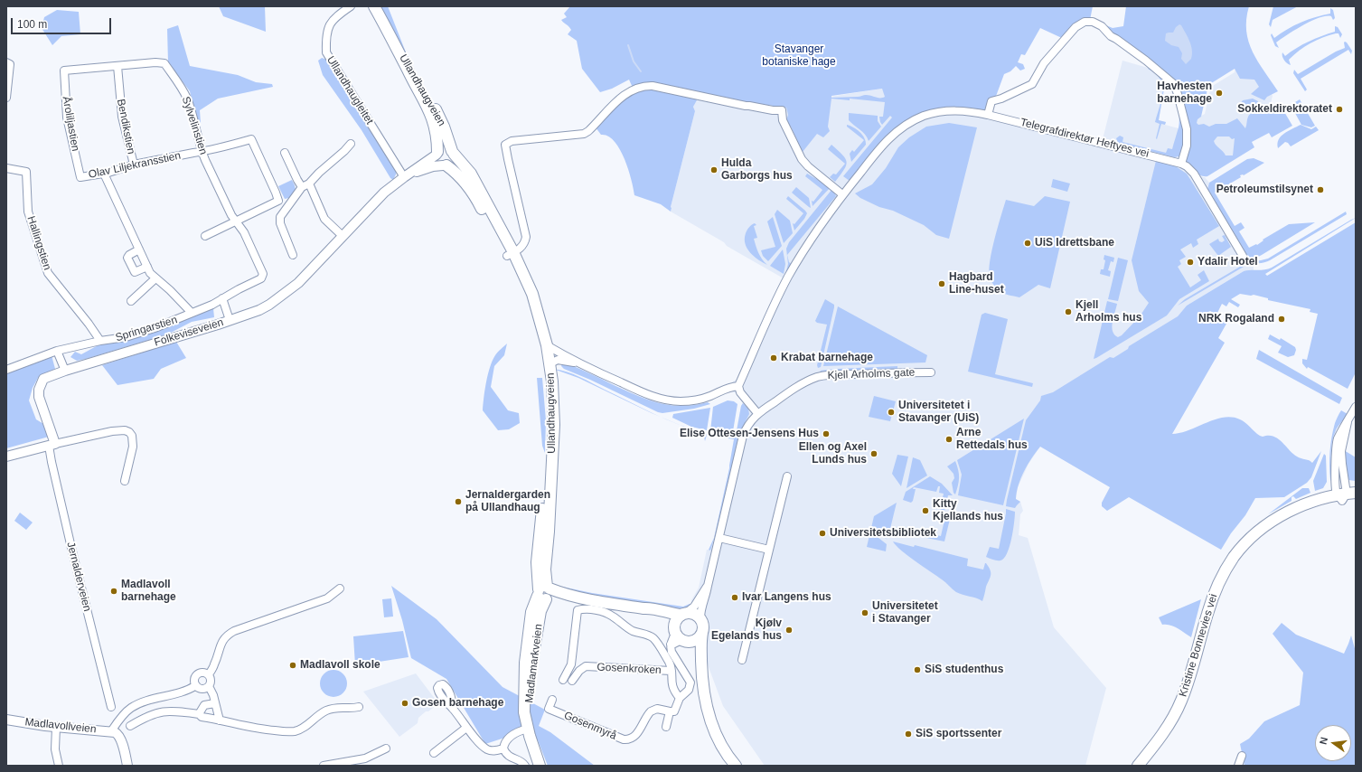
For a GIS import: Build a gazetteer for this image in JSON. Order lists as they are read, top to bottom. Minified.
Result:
{"streets":{"main road":["Ullandhaugveien","Kristine Bonnevies vei","Madlamarkveien"],"street":["Ullandhaugleitet","Åroliljastien","Sylvelinstien","Bendikstien","Telegrafdirektør Heftyes vei","Olav Liljekransstien","Hallingstien","Springarstien","Folkeviseveien","Kjell Arholms gate","Jernalderveien","Gosenkroken","Madlavollveien","Gosenmyrå"]},"crossings":[["Ullandhaugleitet","Folkeviseveien"],["Ullandhaugveien","Folkeviseveien"],["Ullandhaugveien","Madlamarkveien"],["Åroliljastien","Sylvelinstien"],["Åroliljastien","Olav Liljekransstien"],["Sylvelinstien","Bendikstien"],["Sylvelinstien","Olav Liljekransstien"],["Sylvelinstien","Springarstien"],["Bendikstien","Olav Liljekransstien"],["Hallingstien","Springarstien"],["Folkeviseveien","Jernalderveien"],["Kjell Arholms gate","Gosenkroken"]],"parks":["Stavanger botaniske hage"],"places":["Havhesten barnehage","Sokkeldirektoratet","Hulda Garborgs hus","Petroleumstilsynet","UiS Idrettsbane","Ydalir Hotel","Hagbard Line-huset","Kjell Arholms hus","NRK Rogaland","Krabat barnehage","Universitetet i Stavanger (UiS)","Elise Ottesen-Jensens Hus","Arne Rettedals hus","Ellen og Axel Lunds hus","Jernaldergarden på Ullandhaug","Kitty Kjellands hus","Universitetsbibliotek","Madlavoll barnehage","Ivar Langens hus","Universitetet i Stavanger","Kjølv Egelands hus","Madlavoll skole","SiS studenthus","Gosen barnehage","SiS sportssenter"],"scale_bar":"100 m","north":"left"}
